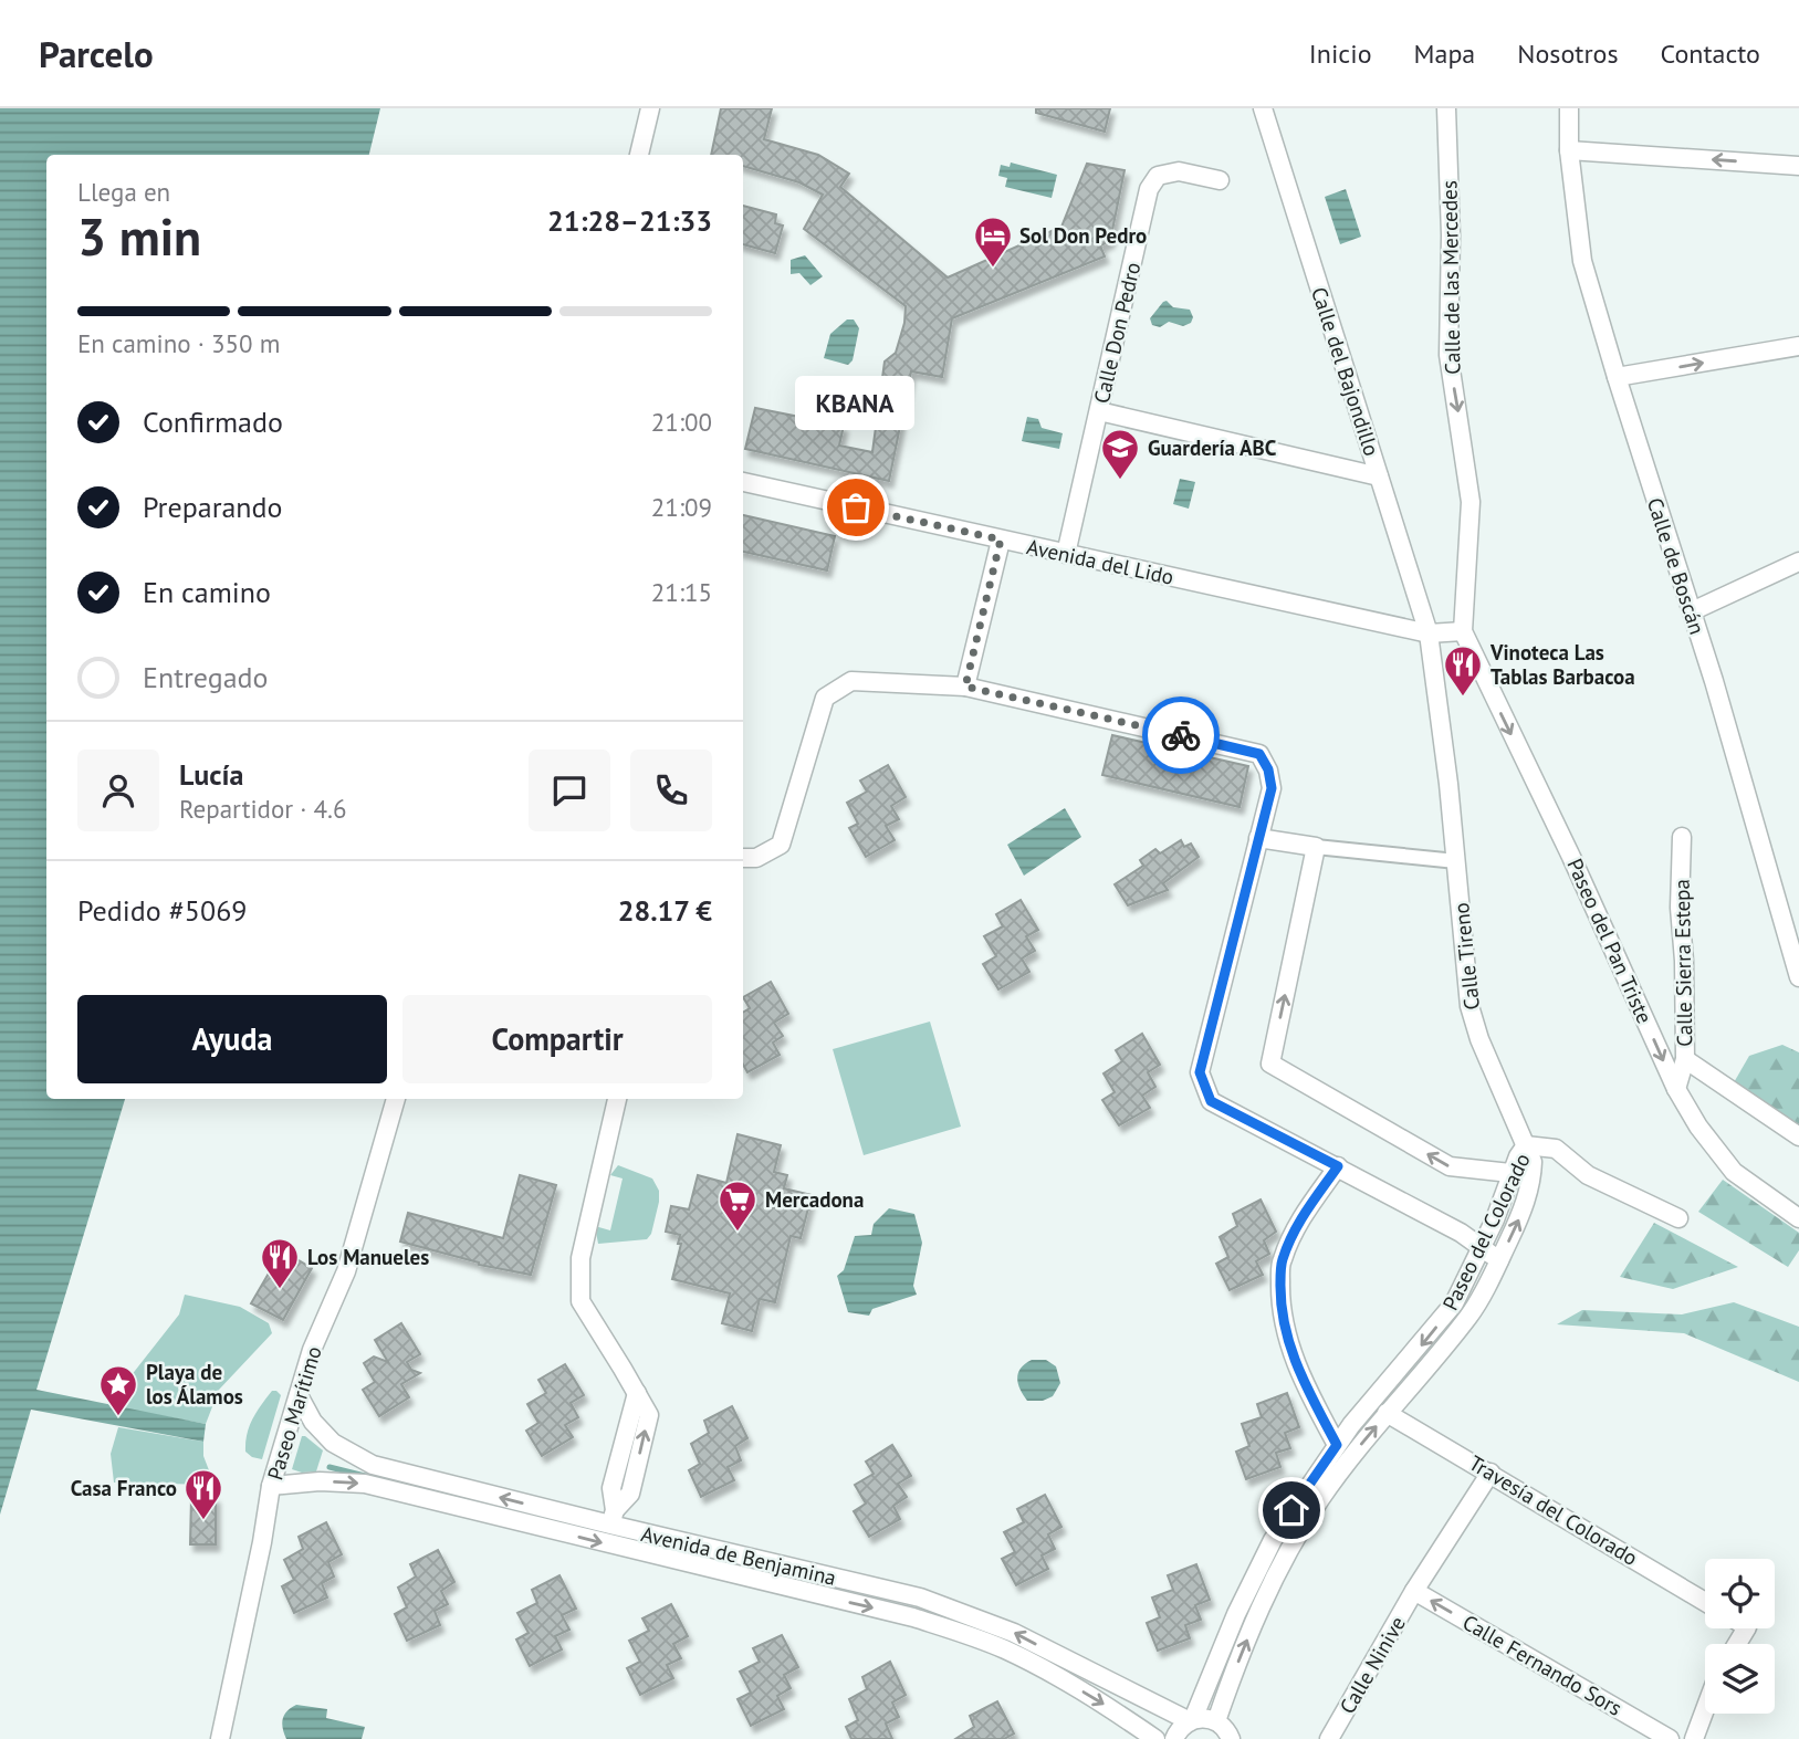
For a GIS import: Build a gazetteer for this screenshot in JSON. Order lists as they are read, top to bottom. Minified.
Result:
{"streets":{"street":["Calle de las Mercedes","Calle Don Pedro","Calle del Bajondillo","Avenida del Lido","Calle de Boscán","Paseo del Pan Triste","Calle Tireno","Calle Sierra Estepa","Paseo del Colorado","Paseo Marítimo","Travesía del Colorado","Avenida de Benjamina","Calle Ninive","Calle Fernando Sors"]},"crossings":[["Calle de las Mercedes","Avenida del Lido"],["Calle de las Mercedes","Paseo del Pan Triste"],["Calle Don Pedro","Avenida del Lido"],["Calle del Bajondillo","Avenida del Lido"],["Calle del Bajondillo","Calle Tireno"],["Avenida del Lido","Paseo del Pan Triste"],["Avenida del Lido","Calle Tireno"],["Paseo del Pan Triste","Calle Sierra Estepa"],["Calle Tireno","Paseo del Colorado"],["Paseo del Colorado","Travesía del Colorado"],["Paseo del Colorado","Avenida de Benjamina"],["Paseo Marítimo","Avenida de Benjamina"],["Travesía del Colorado","Calle Ninive"],["Calle Ninive","Calle Fernando Sors"]],"one_way":["Calle de las Mercedes","Paseo del Pan Triste","Calle Fernando Sors"],"places":{"hotel":["Sol Don Pedro"],"school or university":["Guardería ABC"],"other":["KBANA"],"restaurant":["Vinoteca Las Tablas Barbacoa","Los Manueles","Casa Franco"],"supermarket":["Mercadona"],"place":["Playa de los Álamos"]},"page":{"header":"Parcelo","nav":["Inicio","Mapa","Nosotros","Contacto"],"heading":["3 min","Llega en","21:28–21:33"],"panel":["Lucía","Repartidor · 4.6","Pedido #5069","28.17 €"],"bar":"En camino · 350 m","bubble":"KBANA","list":[["Confirmado","21:00"],["Preparando","21:09"],["En camino","21:15"],"Entregado"],"buttons":["Ayuda","Compartir"]}}
